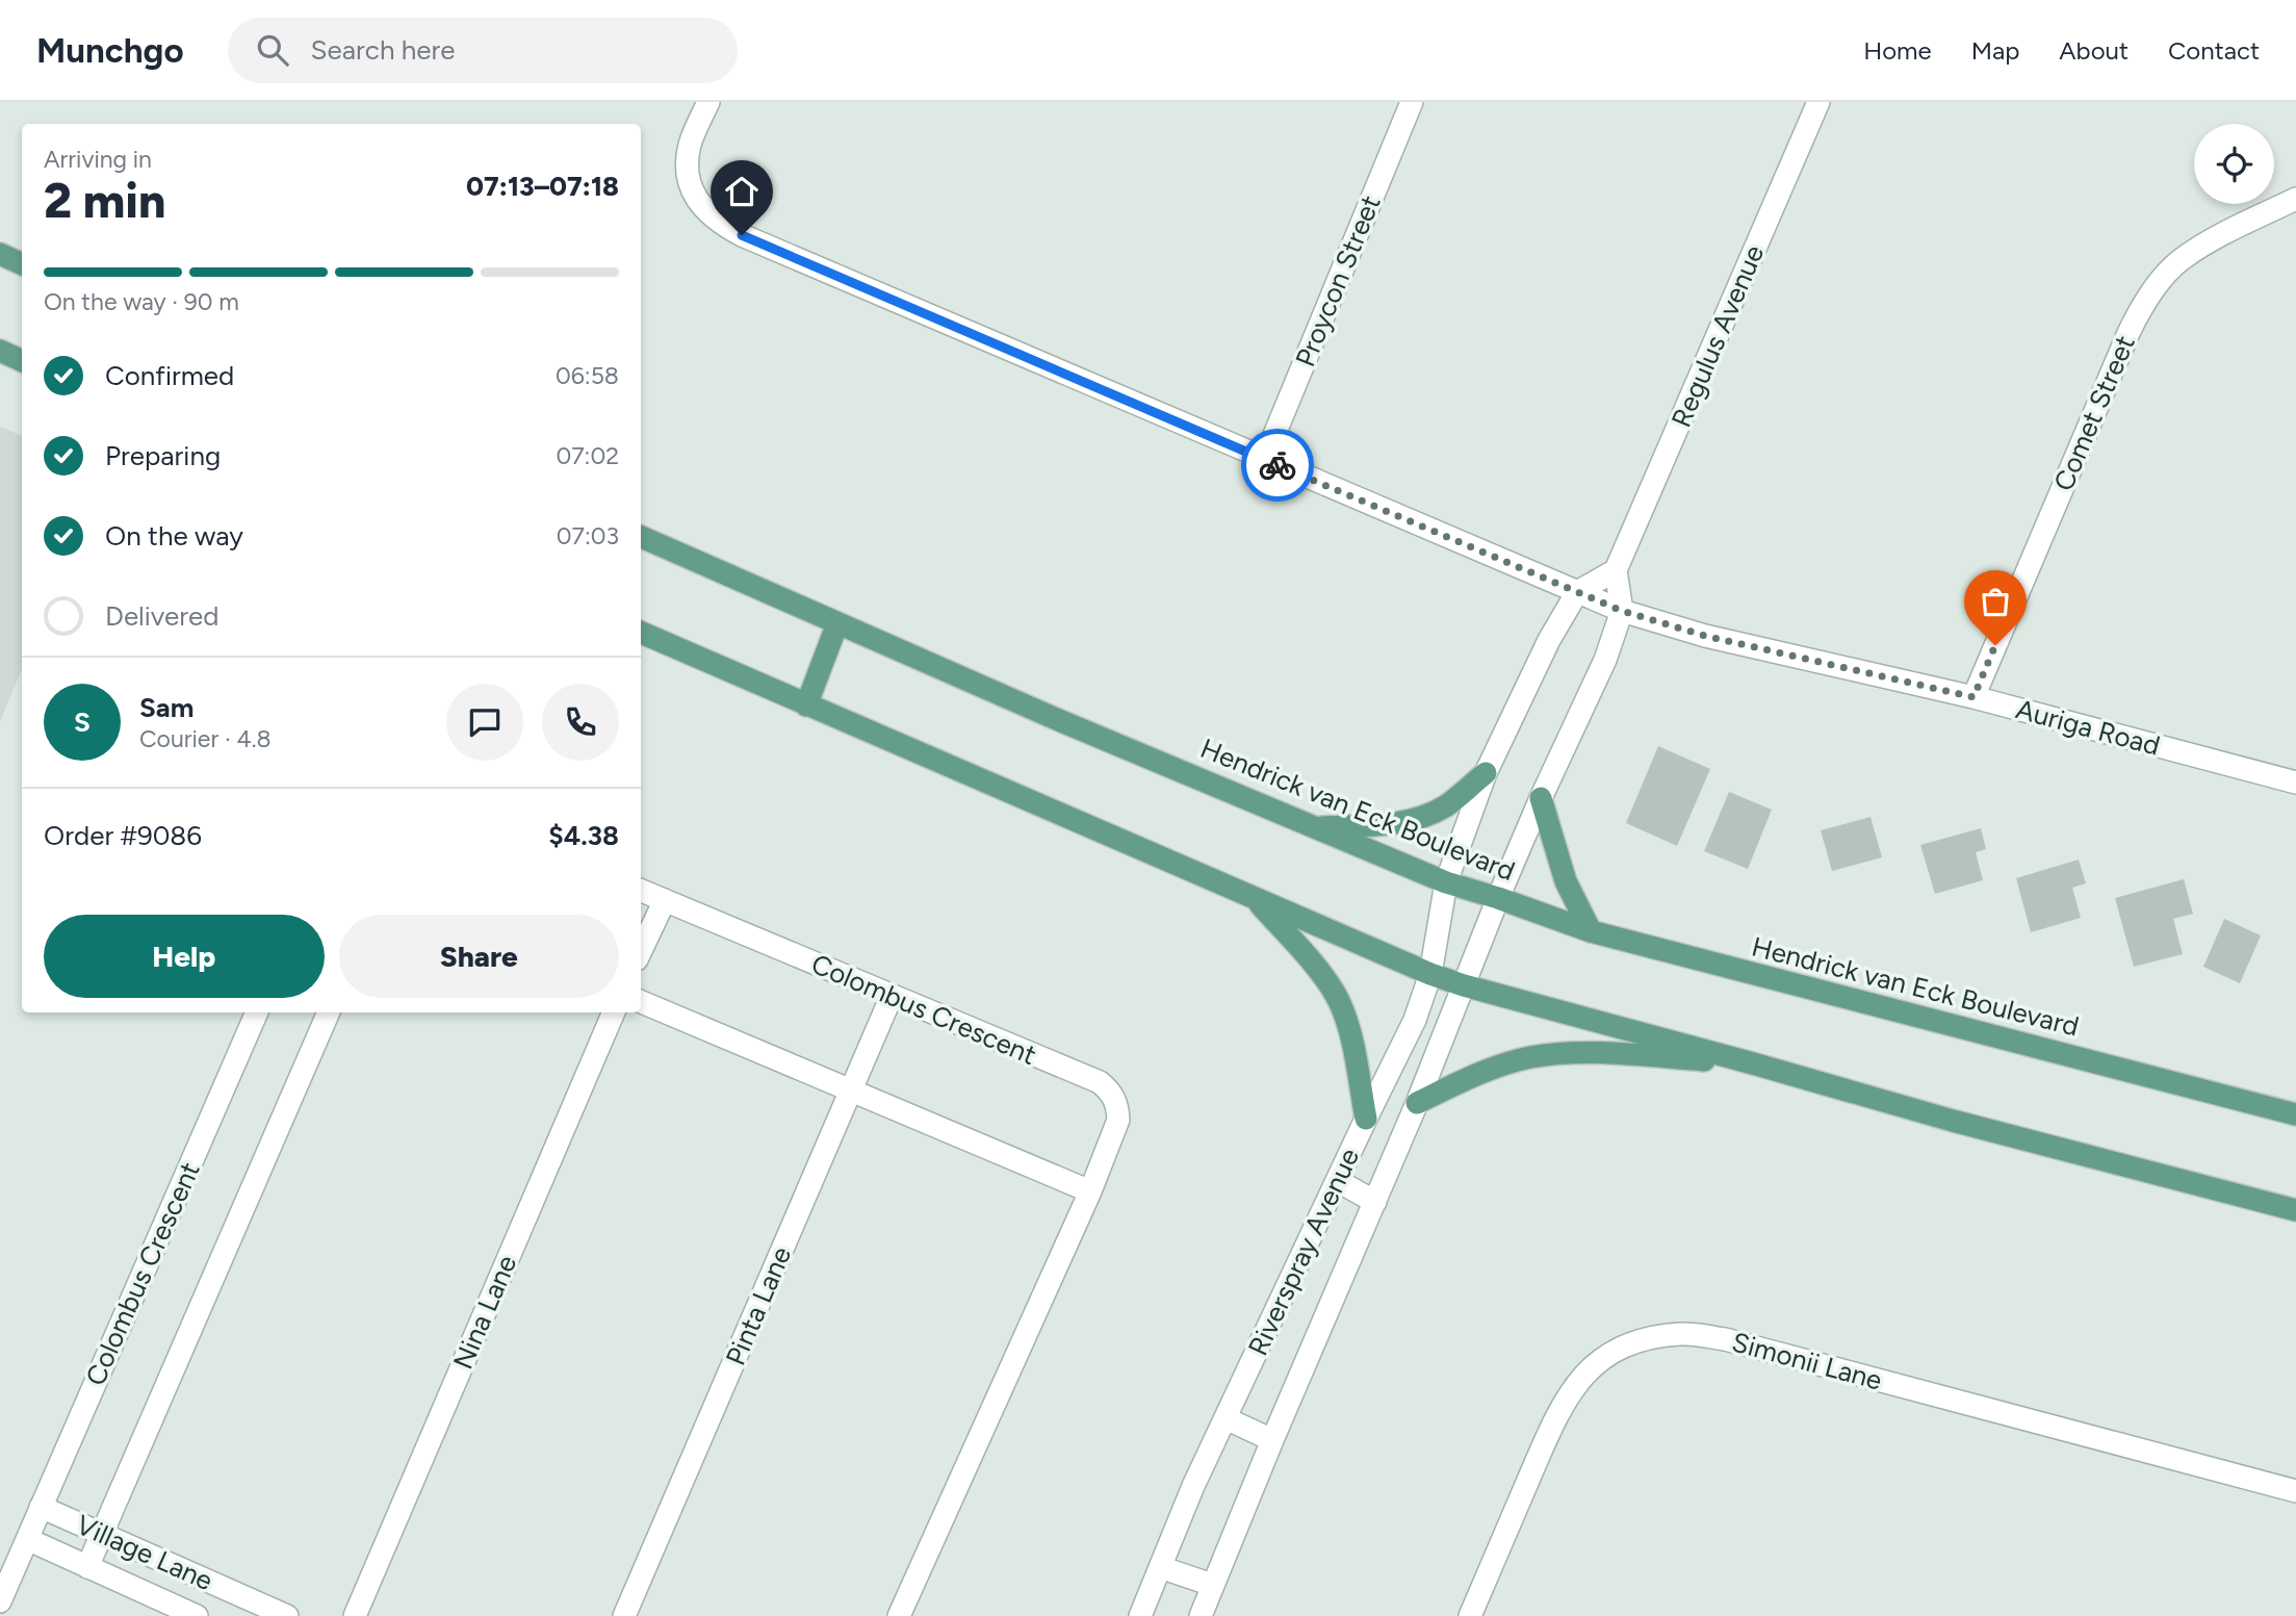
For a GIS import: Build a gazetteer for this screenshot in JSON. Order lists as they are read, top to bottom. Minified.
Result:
{"streets":{"main road":["Hendrick van Eck Boulevard"],"street":["Proycon Street","Regulus Avenue","Comet Street","Auriga Road","Colombus Crescent","Riverspray Avenue","Pinta Lane","Nina Lane","Simonii Lane","Village Lane"]},"crossings":[["Proycon Street","Auriga Road"],["Comet Street","Auriga Road"],["Hendrick van Eck Boulevard","Riverspray Avenue"],["Colombus Crescent","Pinta Lane"],["Colombus Crescent","Village Lane"]],"page":{"header":"Munchgo","search":"Search here","nav":["Home","Map","About","Contact"],"heading":["2 min","Arriving in","07:13–07:18"],"panel":["Sam","Courier · 4.8","Order #9086","$4.38"],"bar":"On the way · 90 m","list":[["Confirmed","06:58"],["Preparing","07:02"],["On the way","07:03"],"Delivered"],"round":"S","buttons":["Help","Share"]}}
